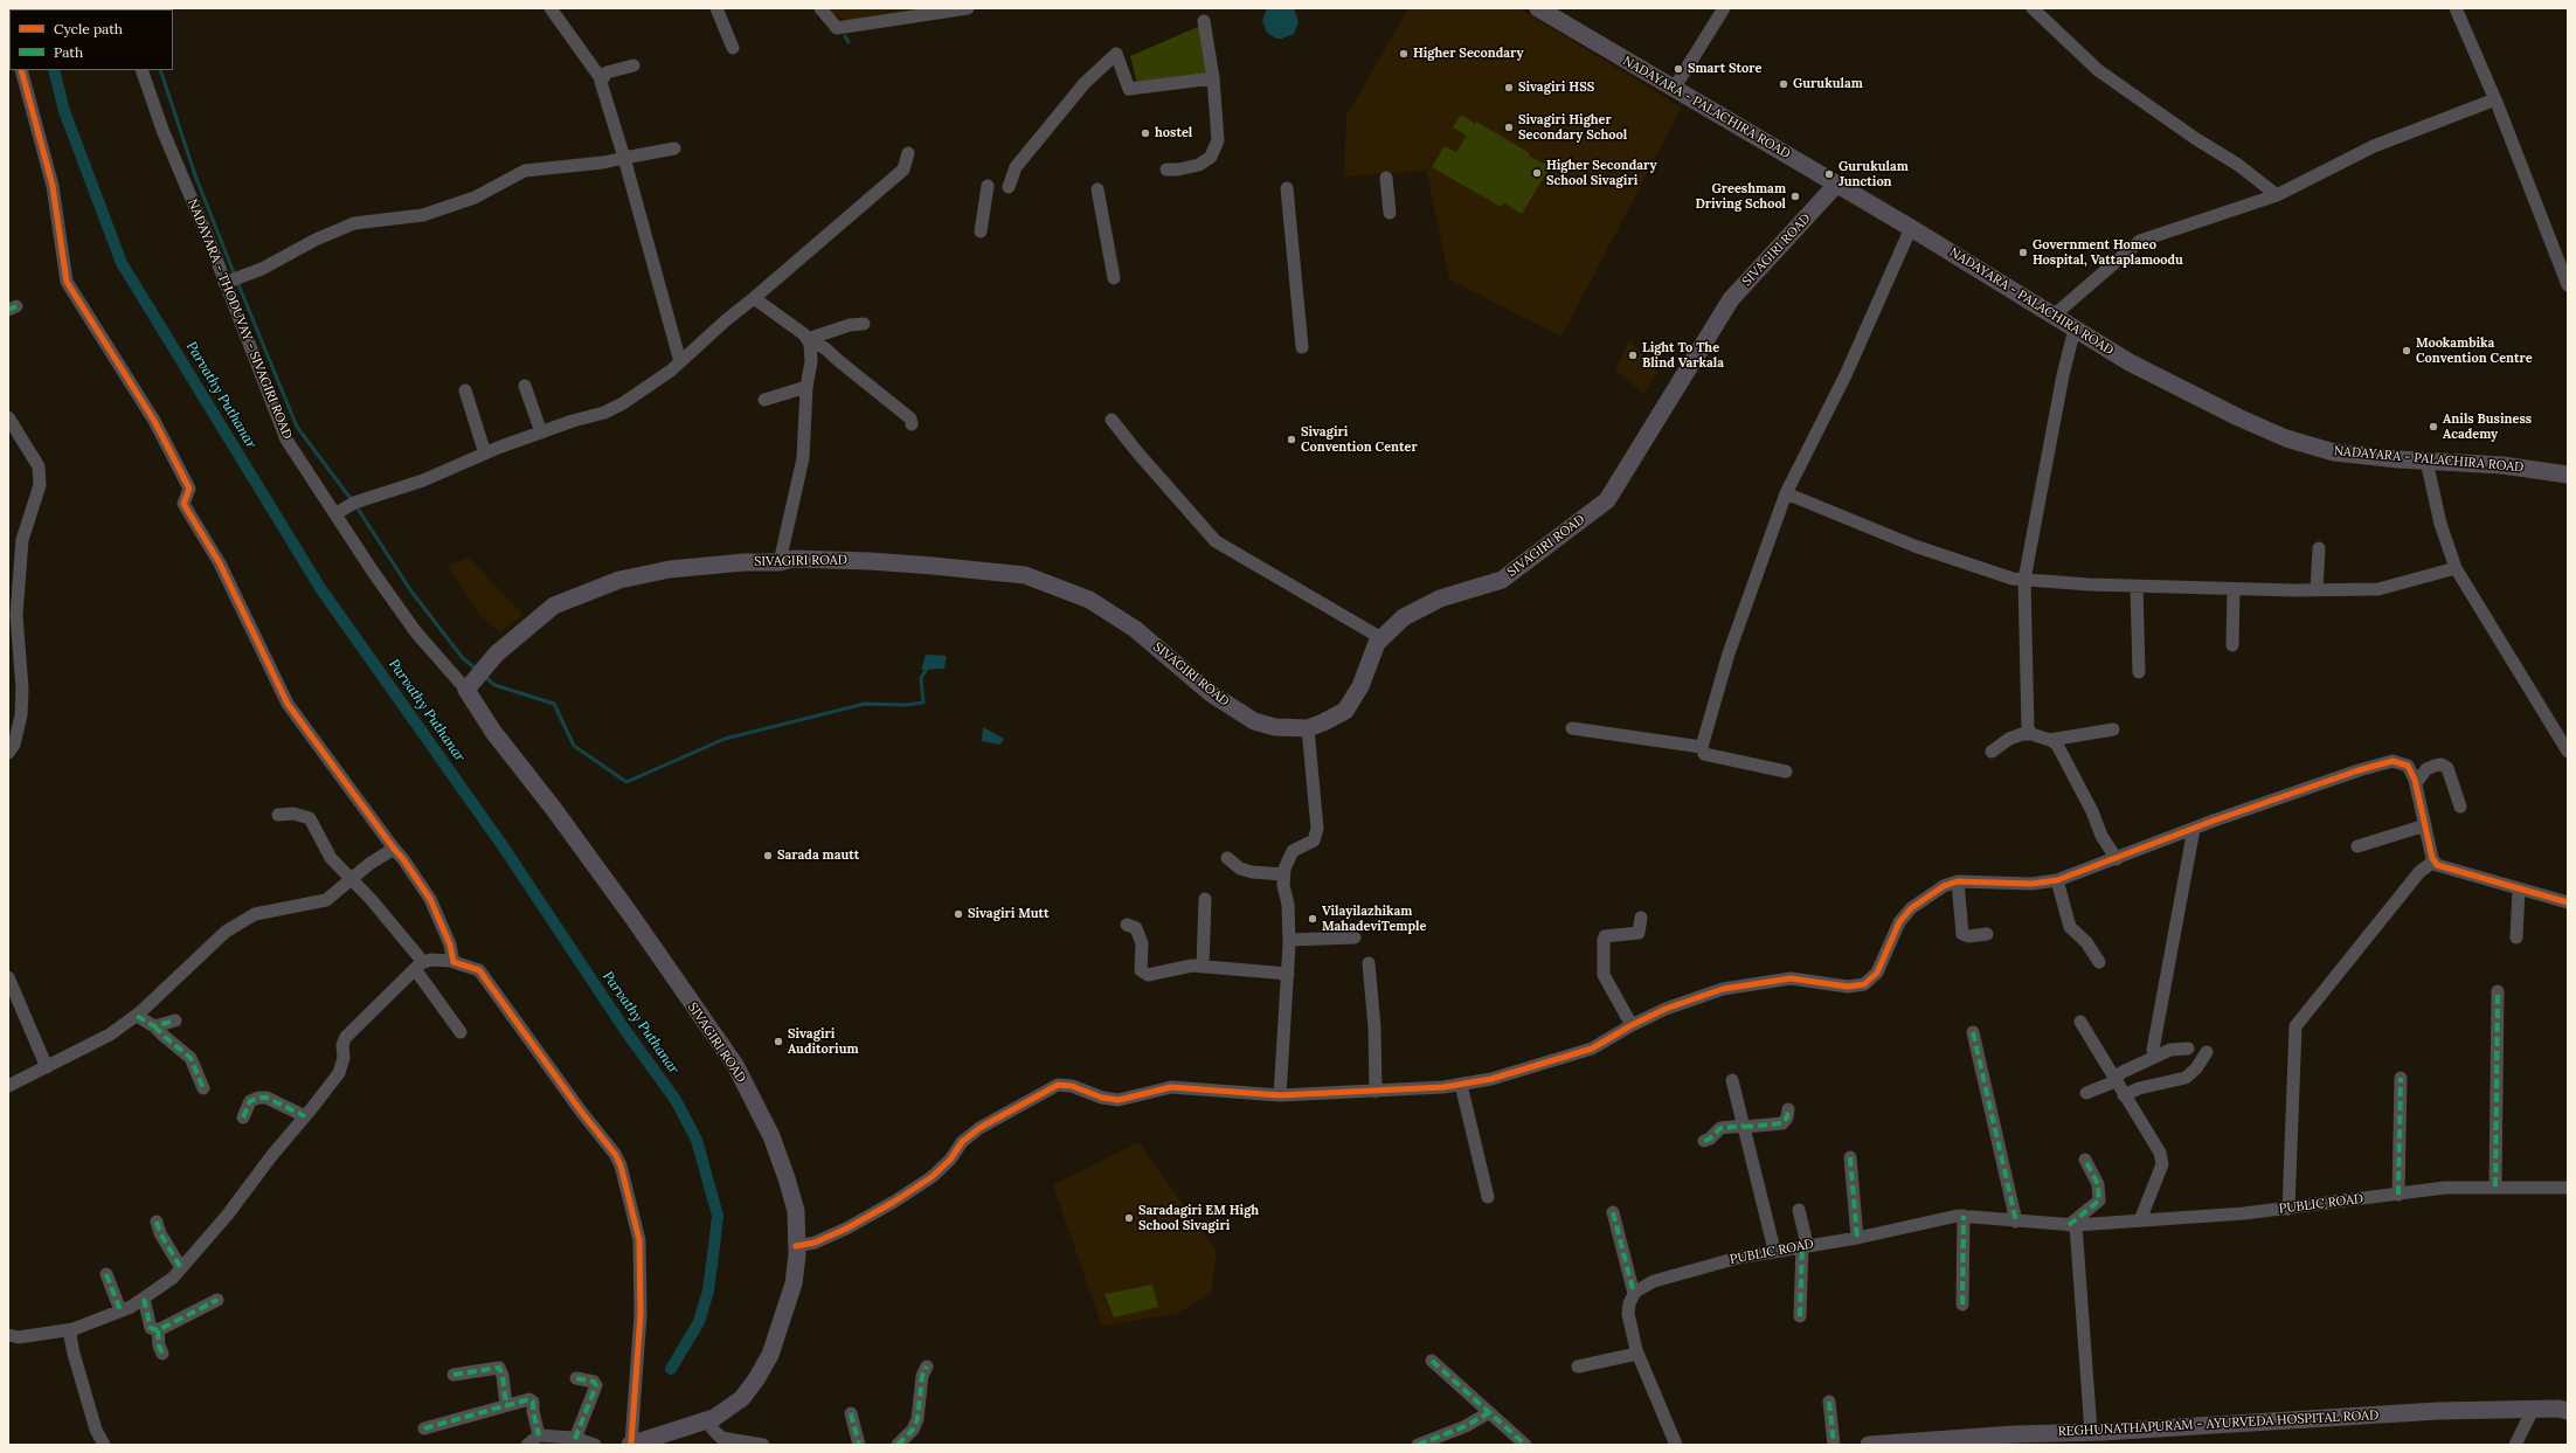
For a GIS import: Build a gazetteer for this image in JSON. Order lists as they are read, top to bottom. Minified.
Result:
{"streets":{"main road":["NADAYARA - PALACHIRA ROAD","SIVAGIRI ROAD","REGHUNATHAPURAM - AYURVEDA HOSPITAL ROAD"],"street":["NADAYARA - THODUVAY - SIVAGIRI ROAD","PUBLIC ROAD"]},"crossings":[["NADAYARA - PALACHIRA ROAD","SIVAGIRI ROAD"],["SIVAGIRI ROAD","NADAYARA - THODUVAY - SIVAGIRI ROAD"]],"water":["Parvathy Puthanar"],"places":["Higher Secondary","Smart Store","Gurukulam","Sivagiri HSS","Sivagiri Higher Secondary School","hostel","Higher Secondary School Sivagiri","Gurukulam Junction","Greeshmam Driving School","Government Homeo Hospital, Vattaplamoodu","Mookambika Convention Centre","Light To The Blind Varkala","Anils Business Academy","Sivagiri Convention Center","Sarada mautt","Sivagiri Mutt","Vilayilazhikam MahadeviTemple","Sivagiri Auditorium","Saradagiri EM High School Sivagiri"],"legend":["Cycle path","Path"]}
